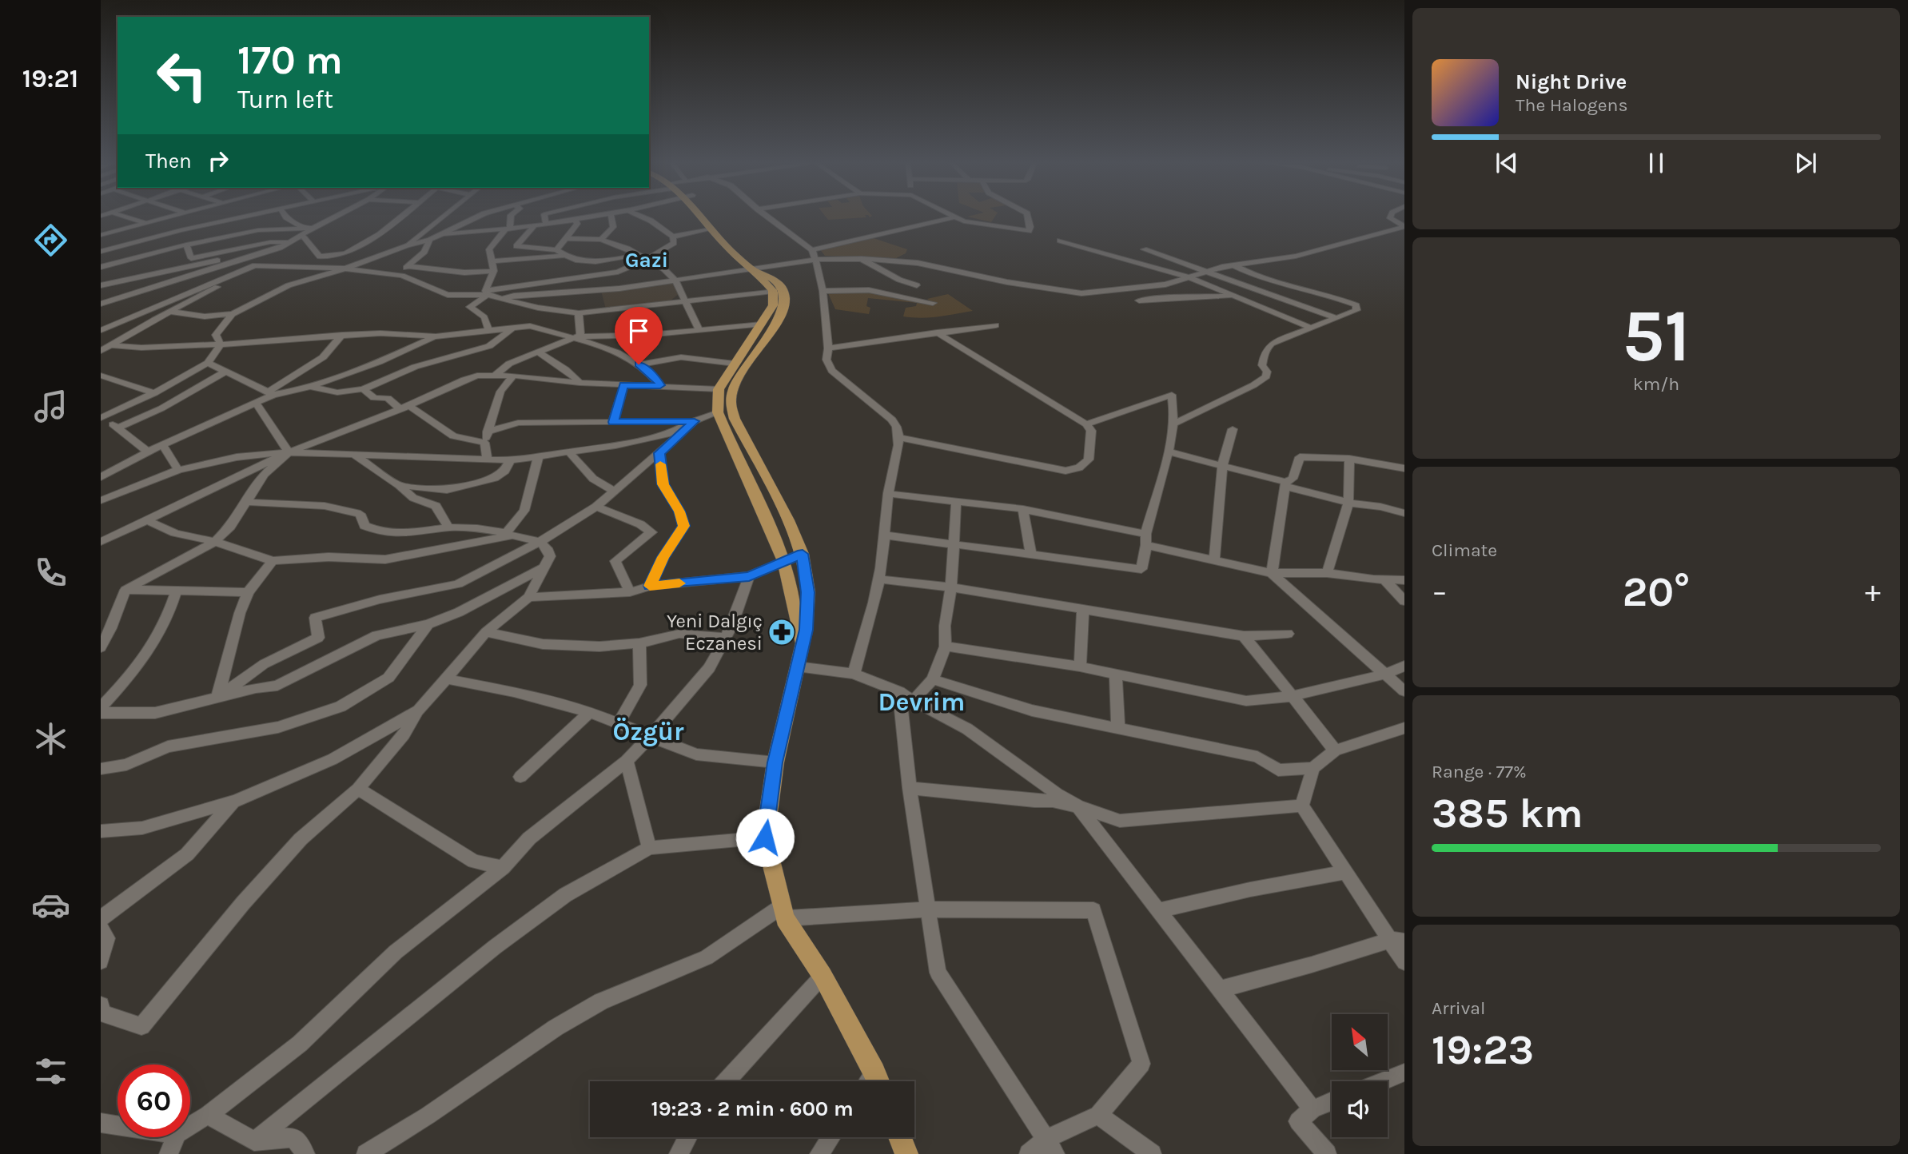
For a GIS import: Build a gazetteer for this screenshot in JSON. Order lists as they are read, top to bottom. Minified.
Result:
{"districts":["Gazi","Devrim","Özgür"],"places":{"pharmacy":["Yeni Dalgıç Eczanesi"]},"north":"top left","page":{"tabs":"19:21","turn":["170 m","Turn left"],"song":["Night Drive","The Halogens"],"then":"Then","tile":[["51","km/h"],"Climate",["Range · 77%","385 km"],["Arrival","19:23"]],"heat":["−","20°","+"],"limit":"60","trip":"19:23 · 2 min · 600 m"}}
